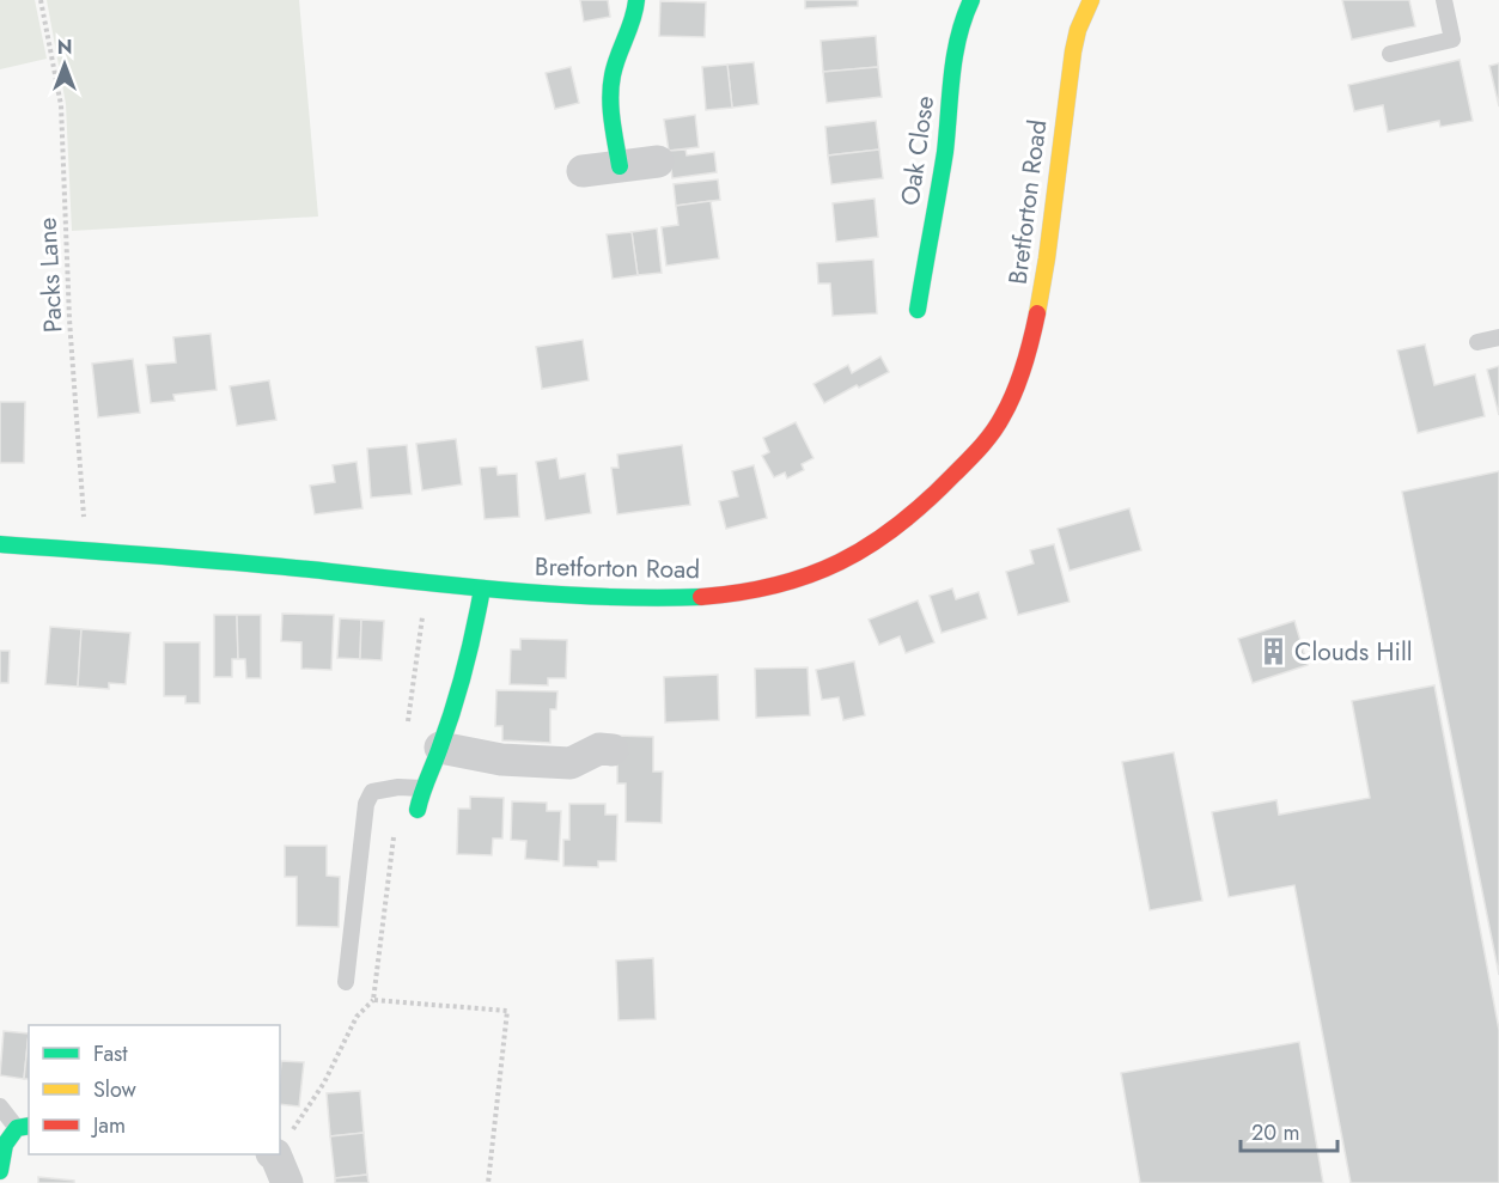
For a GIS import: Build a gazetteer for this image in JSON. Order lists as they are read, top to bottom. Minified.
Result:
{"streets":{"main road":["Oak Close","Bretforton Road"],"path":["Packs Lane"]},"crossings":[["Bretforton Road","Packs Lane"]],"places":{"building":["Clouds Hill"]},"legend":["Fast","Slow","Jam"],"scale_bar":"20 m","north":"top"}
